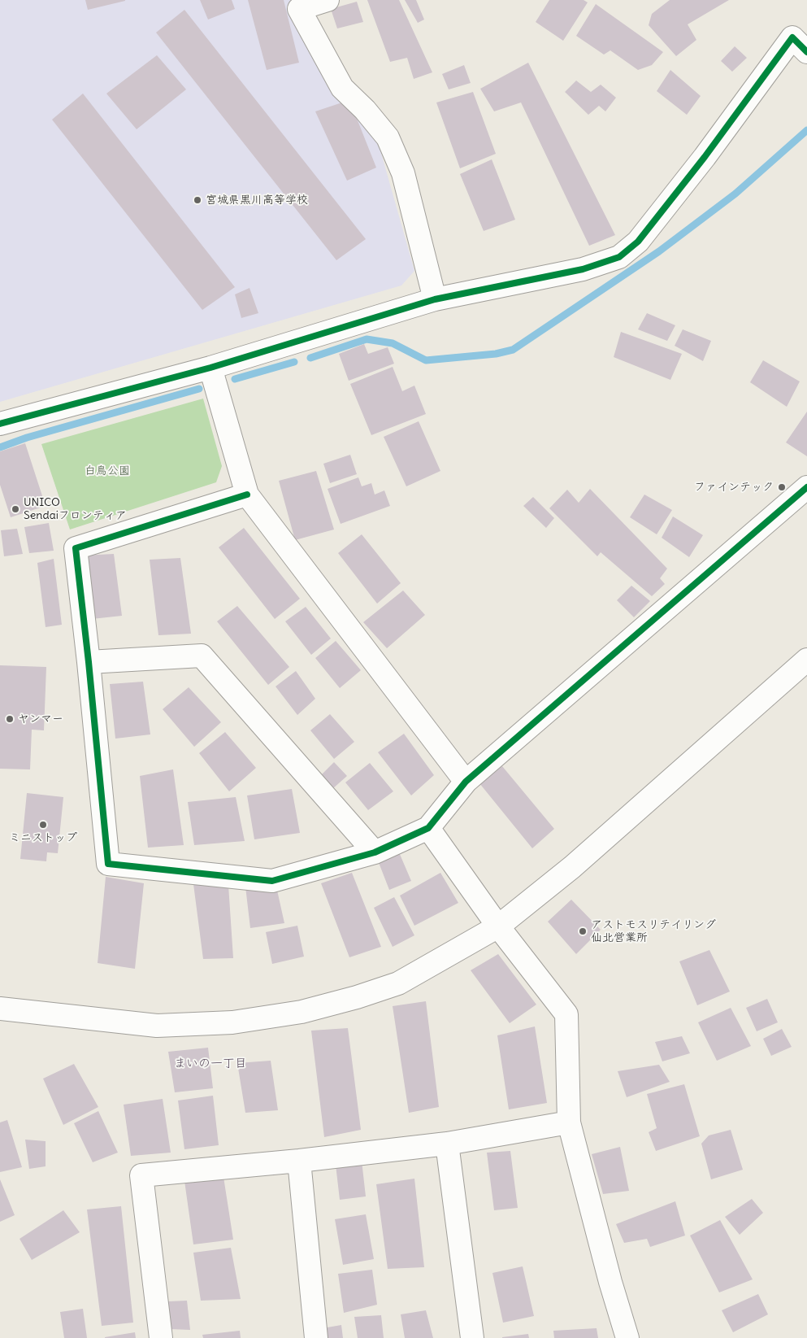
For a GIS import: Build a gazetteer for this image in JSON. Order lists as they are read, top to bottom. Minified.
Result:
{"districts":["まいの一丁目"],"parks":["白鳥公園"],"places":["宮城県黒川高等学校","ファインテック","UNICO Sendaiフロンティア","ヤンマー","ミニストップ","アストモスリテイリング 仙北営業所"]}
